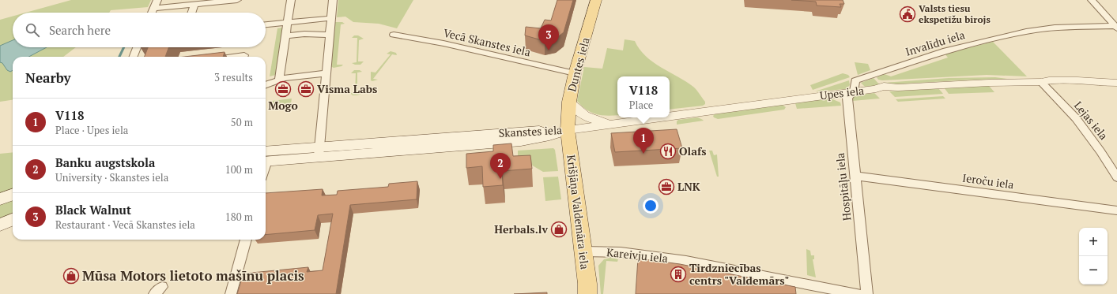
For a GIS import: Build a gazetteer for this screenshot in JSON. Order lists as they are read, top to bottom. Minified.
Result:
{"streets":{"main road":["Duntes iela","Skanstes iela","Krišjāņa Valdemāra iela"],"street":["Vecā Skanstes iela","Invalīdu iela","Upes iela","Lejas iela","Ieroču iela","Hospitāļu iela","Kareivju iela"]},"crossings":[["Vecā Skanstes iela","Duntes iela"],["Invalīdu iela","Hospitāļu iela"],["Duntes iela","Upes iela"],["Duntes iela","Skanstes iela"],["Duntes iela","Krišjāņa Valdemāra iela"],["Upes iela","Lejas iela"],["Upes iela","Skanstes iela"],["Upes iela","Hospitāļu iela"],["Upes iela","Krišjāņa Valdemāra iela"],["Skanstes iela","Krišjāņa Valdemāra iela"],["Ieroču iela","Hospitāļu iela"],["Krišjāņa Valdemāra iela","Kareivju iela"]],"places":{"public building":["Valsts tiesu ekspetīžu birojs"],"office":["Mogo","Visma Labs","LNK"],"restaurant":["Olafs"],"shop":["Herbals.lv","Mūsa Motors lietoto mašīnu placis"],"building":["Tirdzniecības centrs \"Valdemārs\""]},"page":{"search":"Search here","pins":["3","1","2"],"heading":["Nearby","3 results"],"popup":["V118","Place"],"list":[{"mark":"1","name":"V118","note":"Place · Upes iela","value":"50 m"},{"mark":"2","name":"Banku augstskola","note":"University · Skanstes iela","value":"100 m"},{"mark":"3","name":"Black Walnut","note":"Restaurant · Vecā Skanstes iela","value":"180 m"}],"map_buttons":["+","−"]}}
